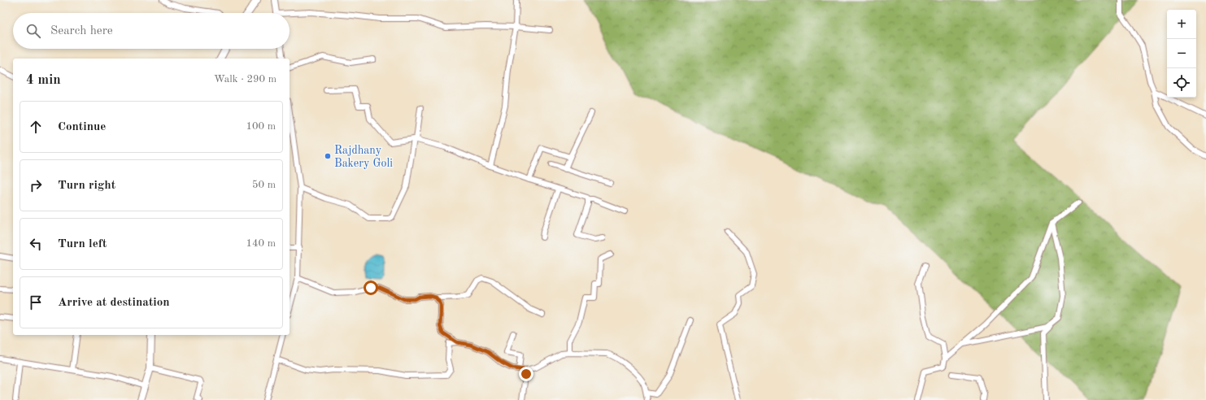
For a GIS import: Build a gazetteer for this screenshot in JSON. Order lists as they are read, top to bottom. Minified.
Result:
{"places":["Rajdhany Bakery Goli"],"page":{"map_buttons":["+","−"],"search":"Search here","heading":["4 min","Walk · 290 m"],"list":[["Continue","100 m"],["Turn right","50 m"],["Turn left","140 m"],"Arrive at destination"]}}
